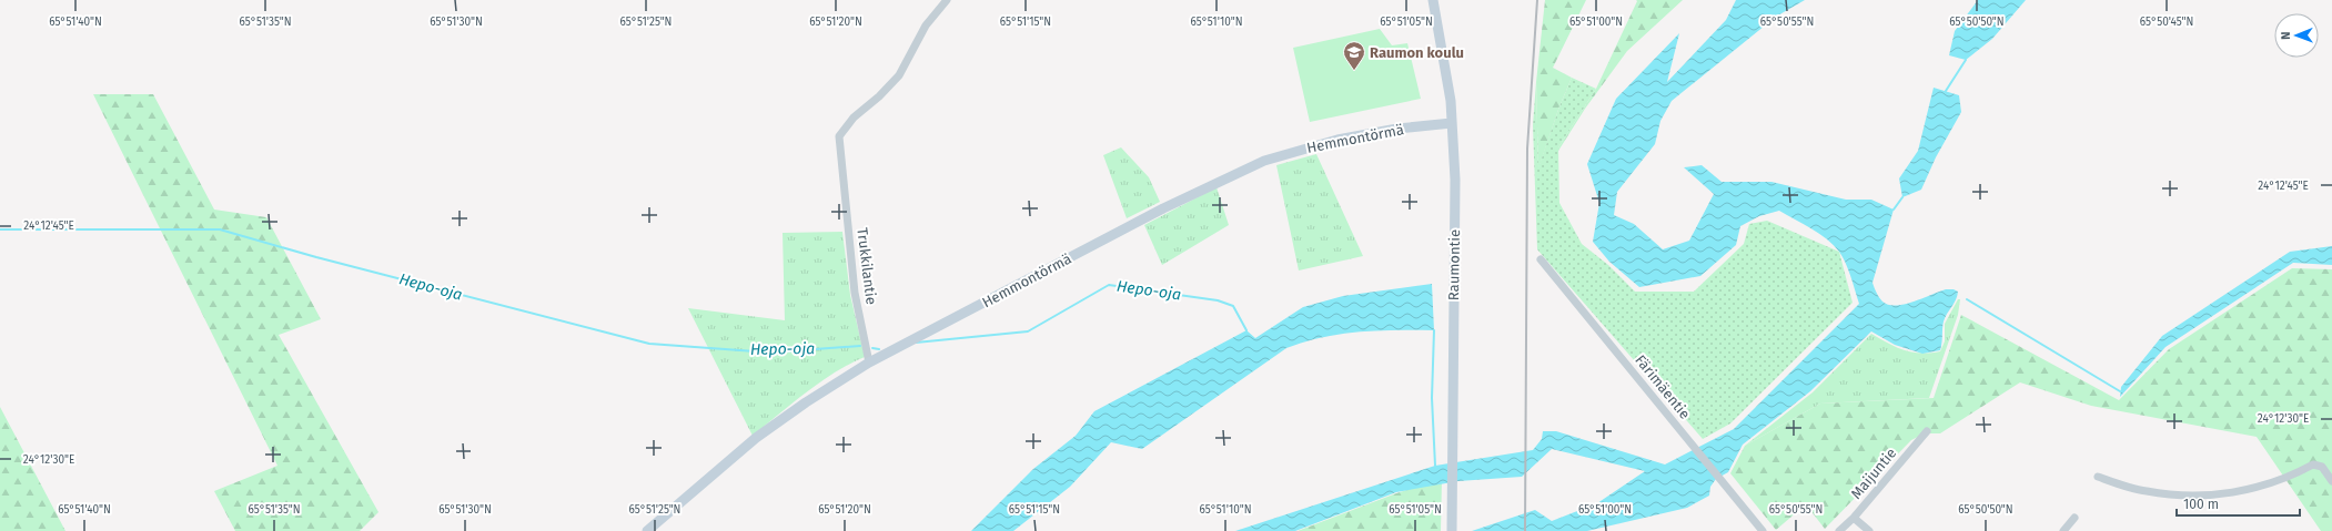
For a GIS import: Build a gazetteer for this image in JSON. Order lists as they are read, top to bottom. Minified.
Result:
{"streets":{"street":["Hemmontörmä","Raumontie","Trukkilantie","Färimäentie","Maijuntie"]},"crossings":[["Hemmontörmä","Raumontie"],["Hemmontörmä","Trukkilantie"]],"water":["Hepo-oja"],"places":{"school or university":["Raumon koulu"]},"scale_bar":"100 m","north":"left","coordinates":["65°51'40\"N","65°51'35\"N","65°51'30\"N","65°51'25\"N","65°51'20\"N","65°51'15\"N","65°51'10\"N","65°51'05\"N","65°51'00\"N","65°50'55\"N","65°50'50\"N","65°50'45\"N","24°12'45\"E","24°12'30\"E"]}
